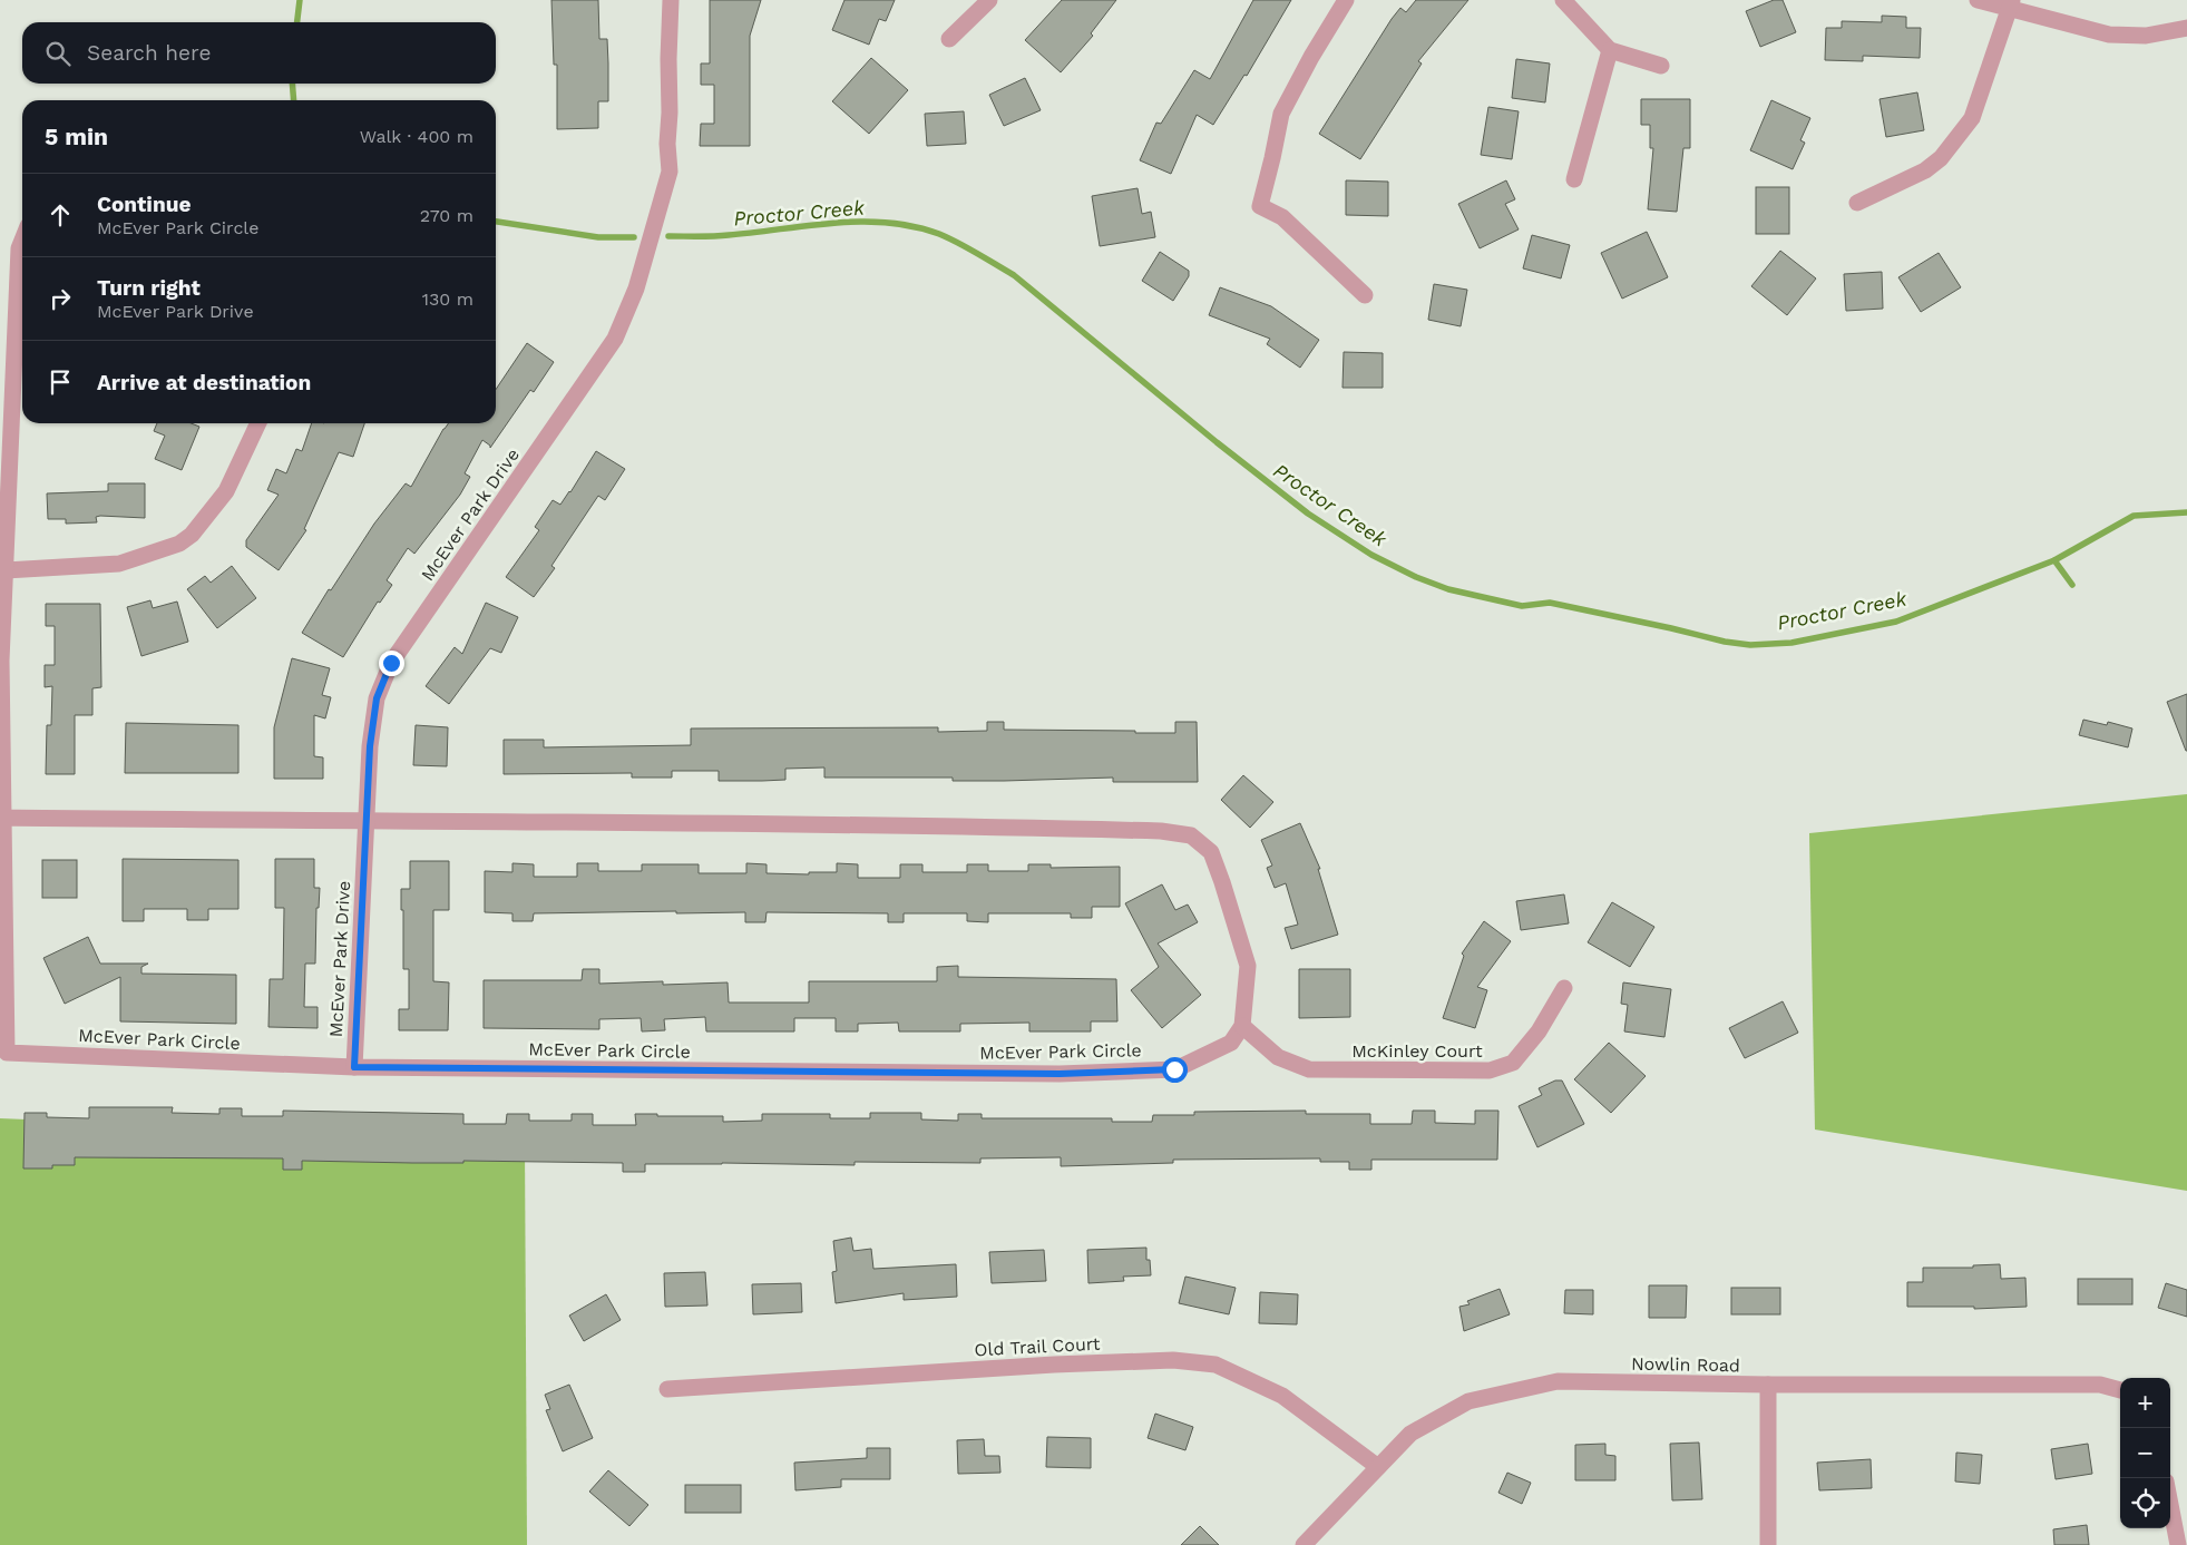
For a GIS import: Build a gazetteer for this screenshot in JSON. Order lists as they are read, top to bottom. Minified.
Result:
{"streets":{"street":["McEver Park Drive","McEver Park Circle","McKinley Court","Old Trail Court","Nowlin Road"]},"crossings":[["McEver Park Drive","McEver Park Circle"],["McEver Park Circle","McKinley Court"],["Old Trail Court","Nowlin Road"]],"water":["Proctor Creek"],"page":{"search":"Search here","heading":["5 min","Walk · 400 m"],"list":[["Continue","McEver Park Circle","270 m"],["Turn right","McEver Park Drive","130 m"],"Arrive at destination"],"map_buttons":["+","−"]}}
